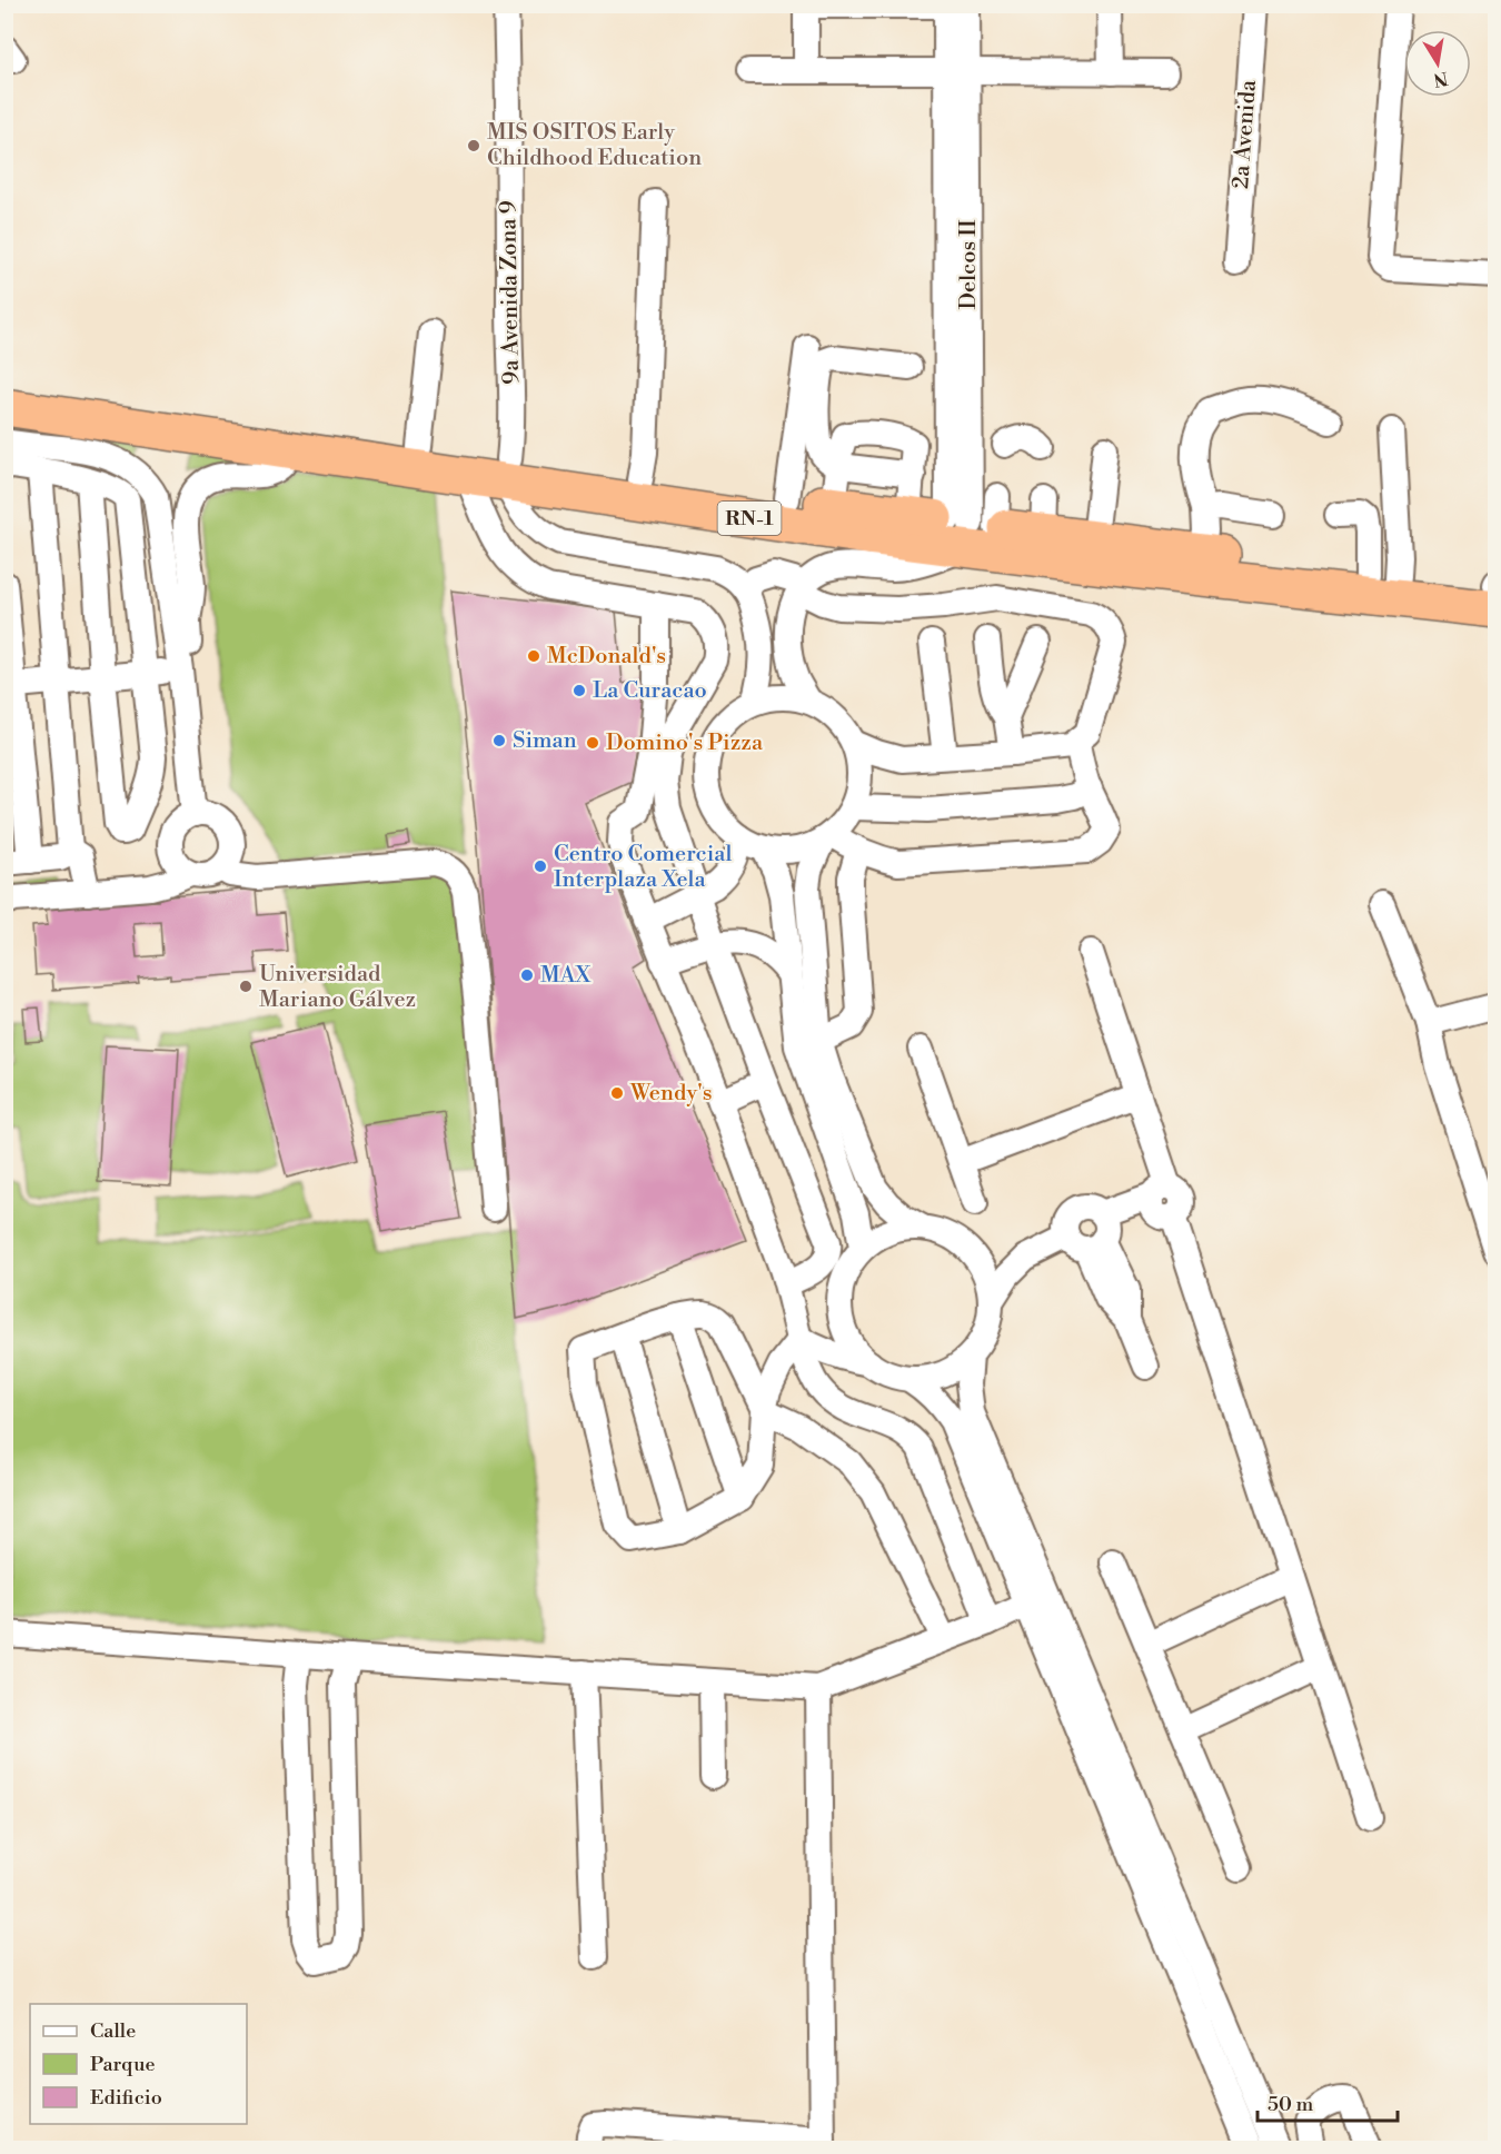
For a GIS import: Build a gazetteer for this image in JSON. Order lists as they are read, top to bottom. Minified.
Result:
{"streets":{"highway":["RN-1"],"street":["2a Avenida","Delcos II","9a Avenida Zona 9"]},"crossings":[["Delcos II","RN-1"],["9a Avenida Zona 9","RN-1"]],"places":["MIS OSITOS Early Childhood Education","McDonald's","La Curacao","Siman","Domino's Pizza","Centro Comercial Interplaza Xela","MAX","Universidad Mariano Gálvez","Wendy's"],"legend":["Calle","Parque","Edificio"],"scale_bar":"50 m","north":"bottom"}
